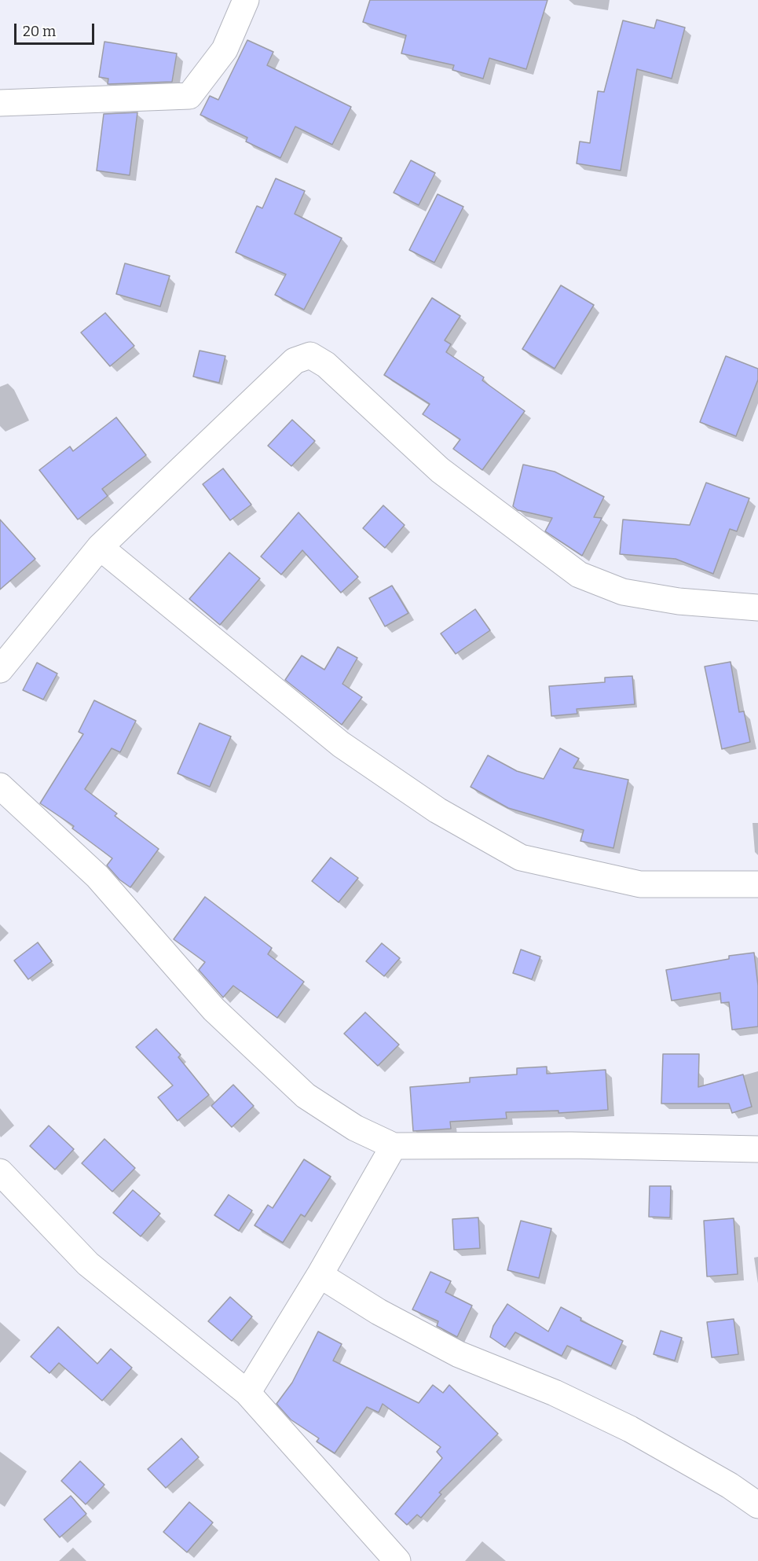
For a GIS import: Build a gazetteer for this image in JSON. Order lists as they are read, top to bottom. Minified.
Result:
{"scale_bar":"20 m"}
